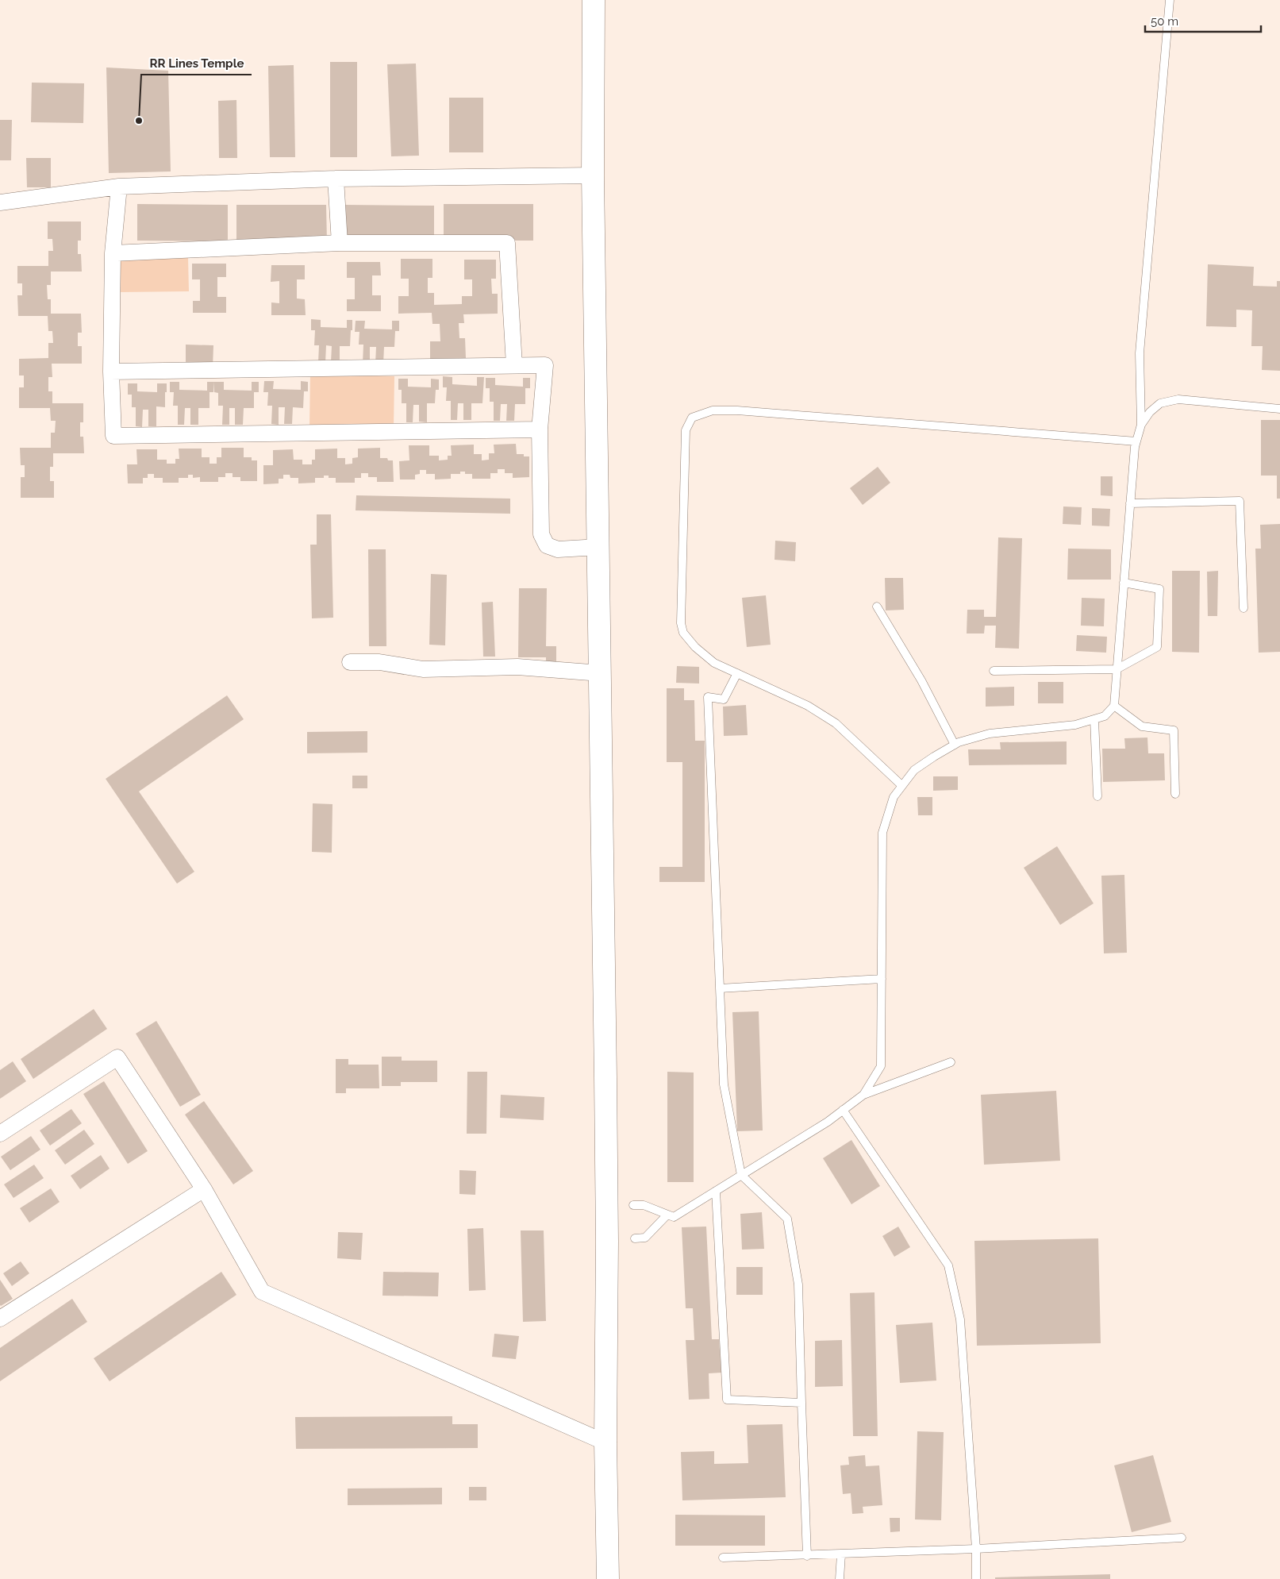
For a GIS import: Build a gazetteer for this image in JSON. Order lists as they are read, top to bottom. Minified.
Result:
{"places":["RR Lines Temple"],"scale_bar":"50 m"}
